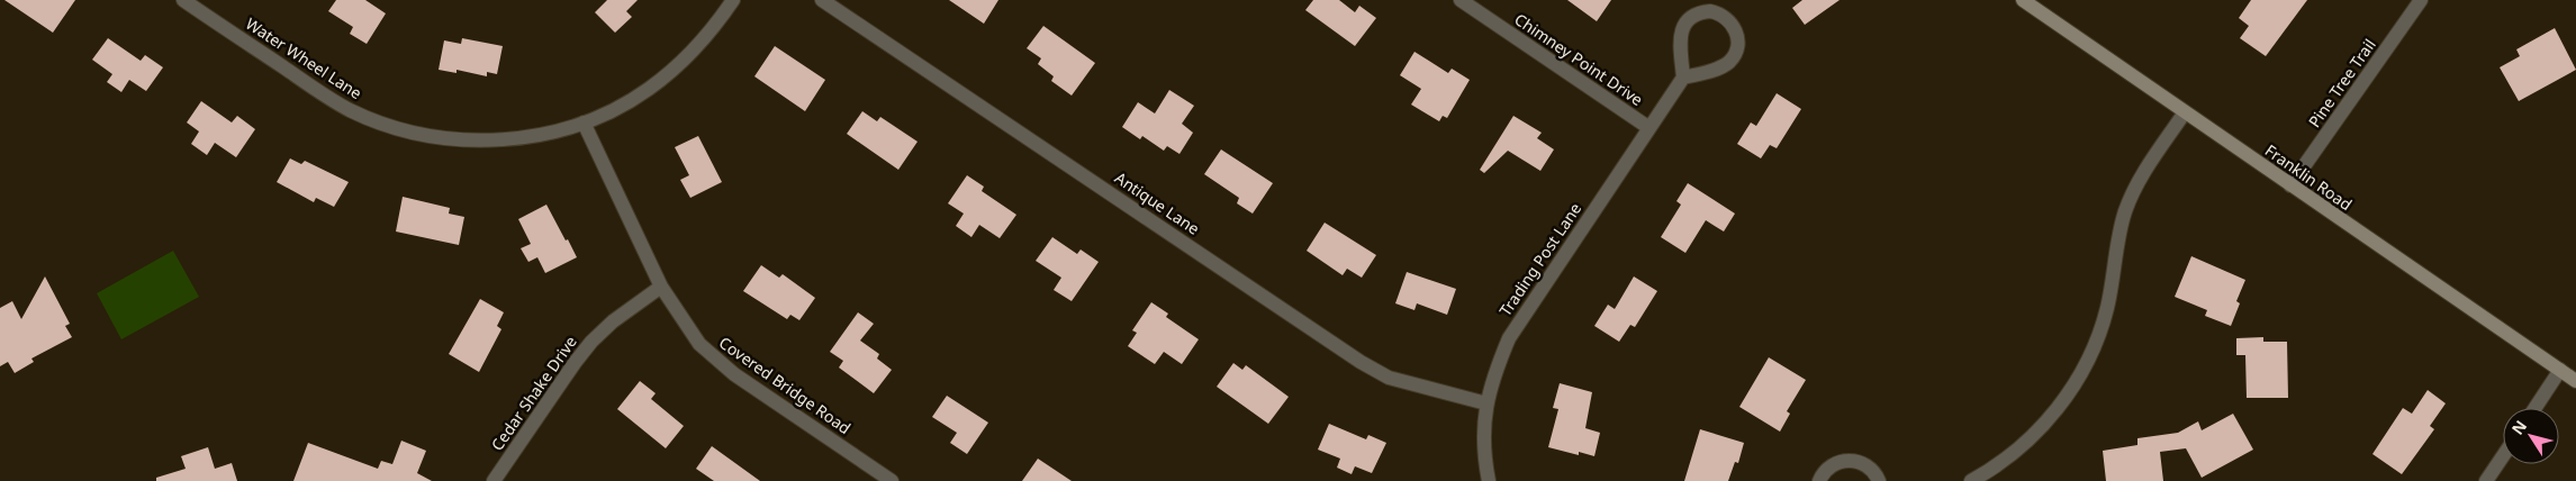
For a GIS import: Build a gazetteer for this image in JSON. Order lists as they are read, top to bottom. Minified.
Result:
{"streets":{"street":["Water Wheel Lane","Chimney Point Drive","Pine Tree Trail","Franklin Road","Antique Lane","Trading Post Lane","Covered Bridge Road","Cedar Shake Drive"]},"crossings":[["Water Wheel Lane","Covered Bridge Road"],["Chimney Point Drive","Trading Post Lane"],["Pine Tree Trail","Franklin Road"],["Antique Lane","Trading Post Lane"],["Covered Bridge Road","Cedar Shake Drive"]],"north":"top left"}
